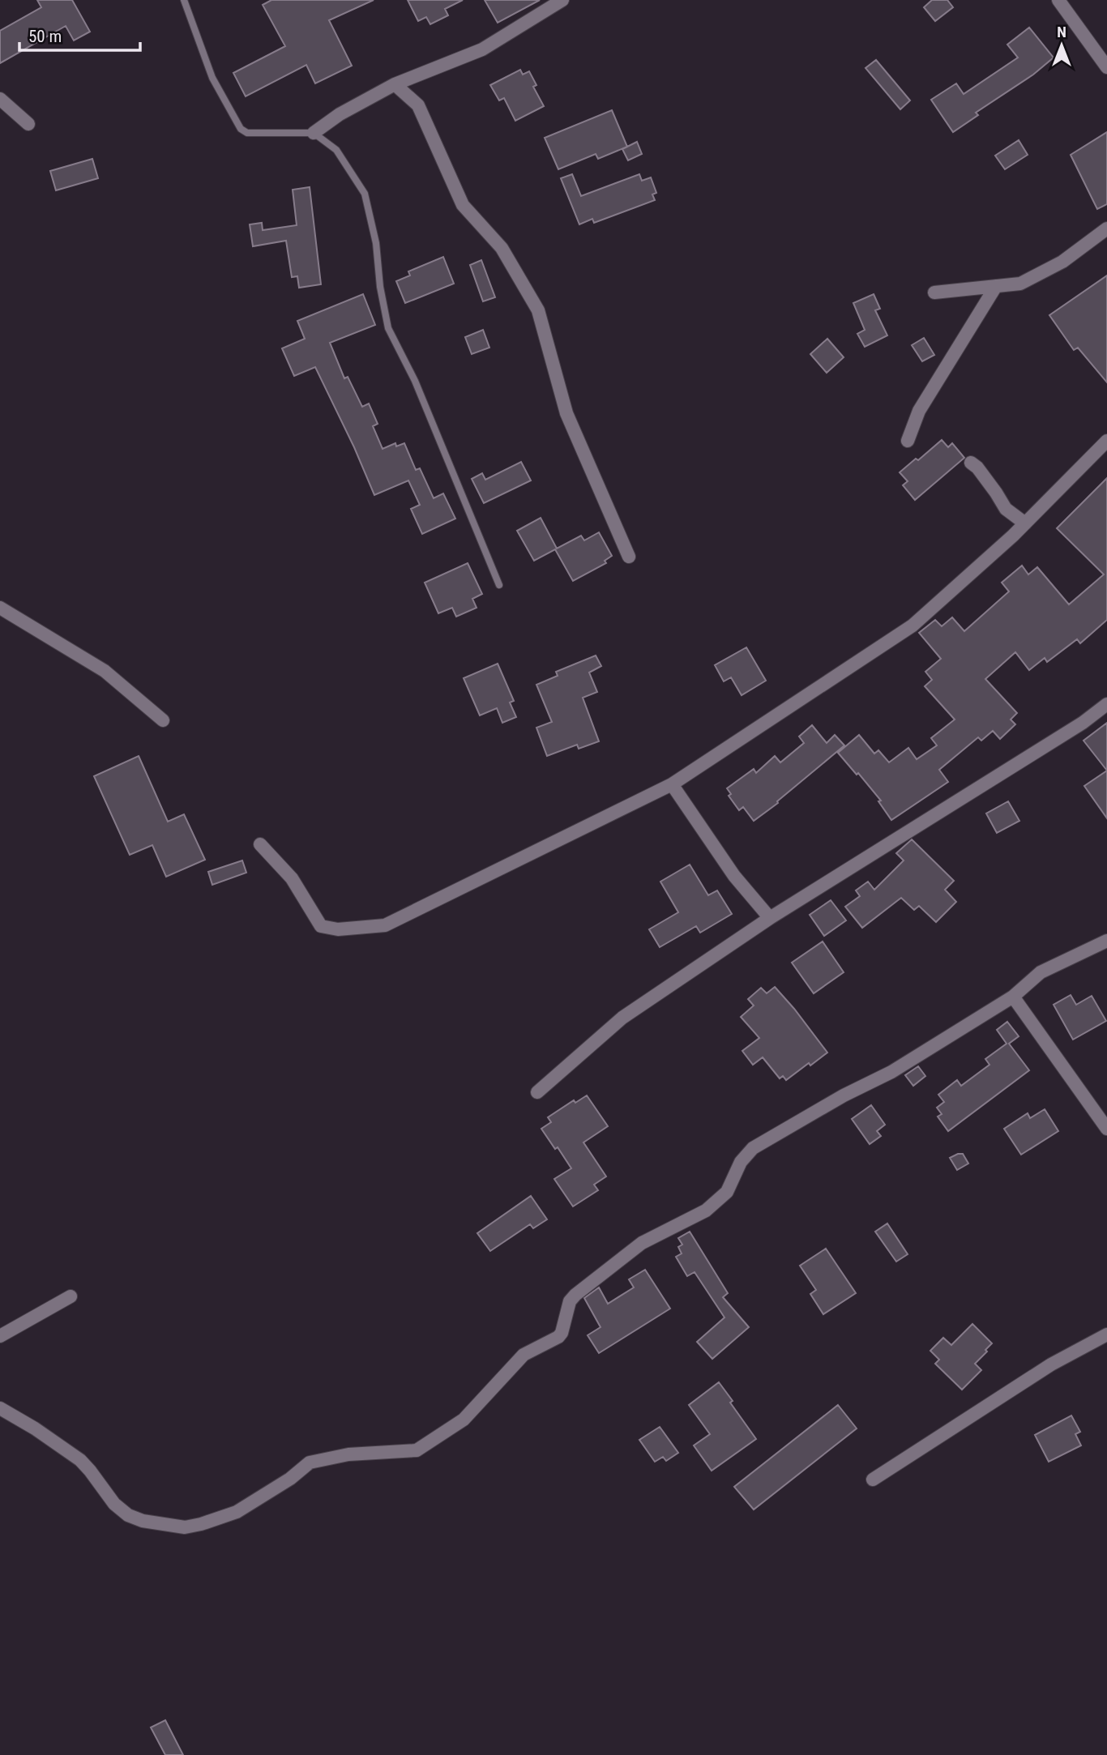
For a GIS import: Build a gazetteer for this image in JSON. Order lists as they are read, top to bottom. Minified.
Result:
{"scale_bar":"50 m","north":"top"}
